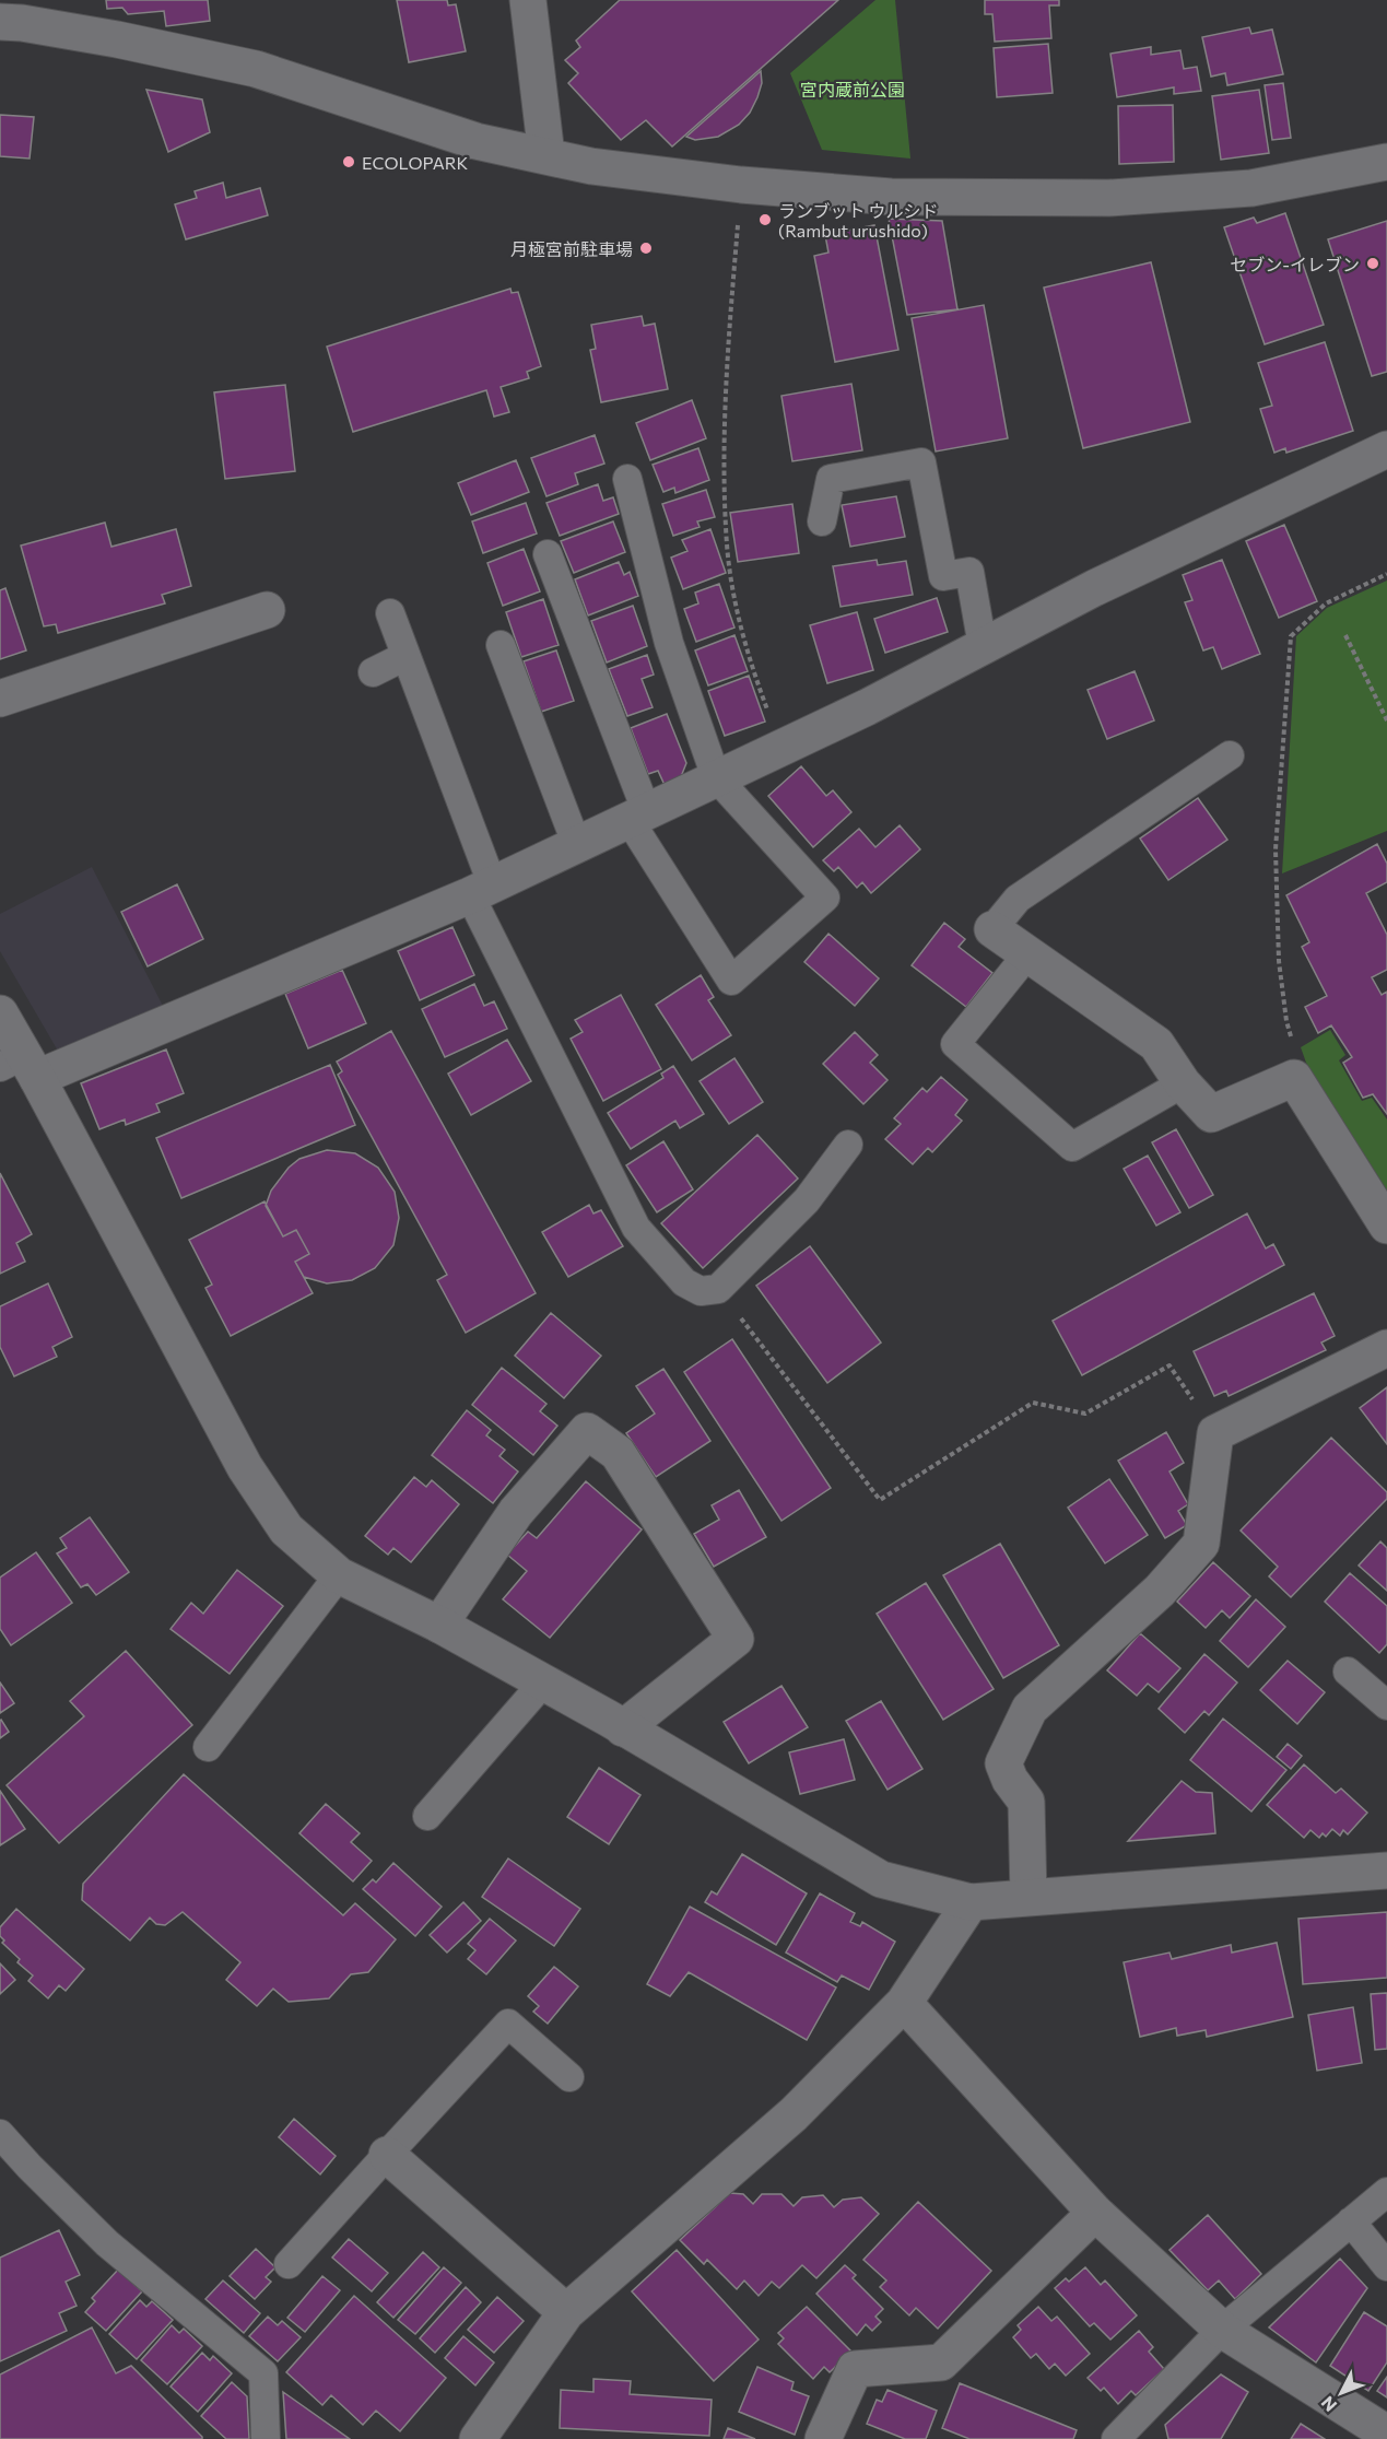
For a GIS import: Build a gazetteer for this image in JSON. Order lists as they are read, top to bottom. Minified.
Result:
{"parks":["宮内蔵前公園"],"places":["ECOLOPARK","ランブット ウルシド (Rambut urushido)","月極宮前駐車場","セブン-イレブン"],"north":"bottom left"}
